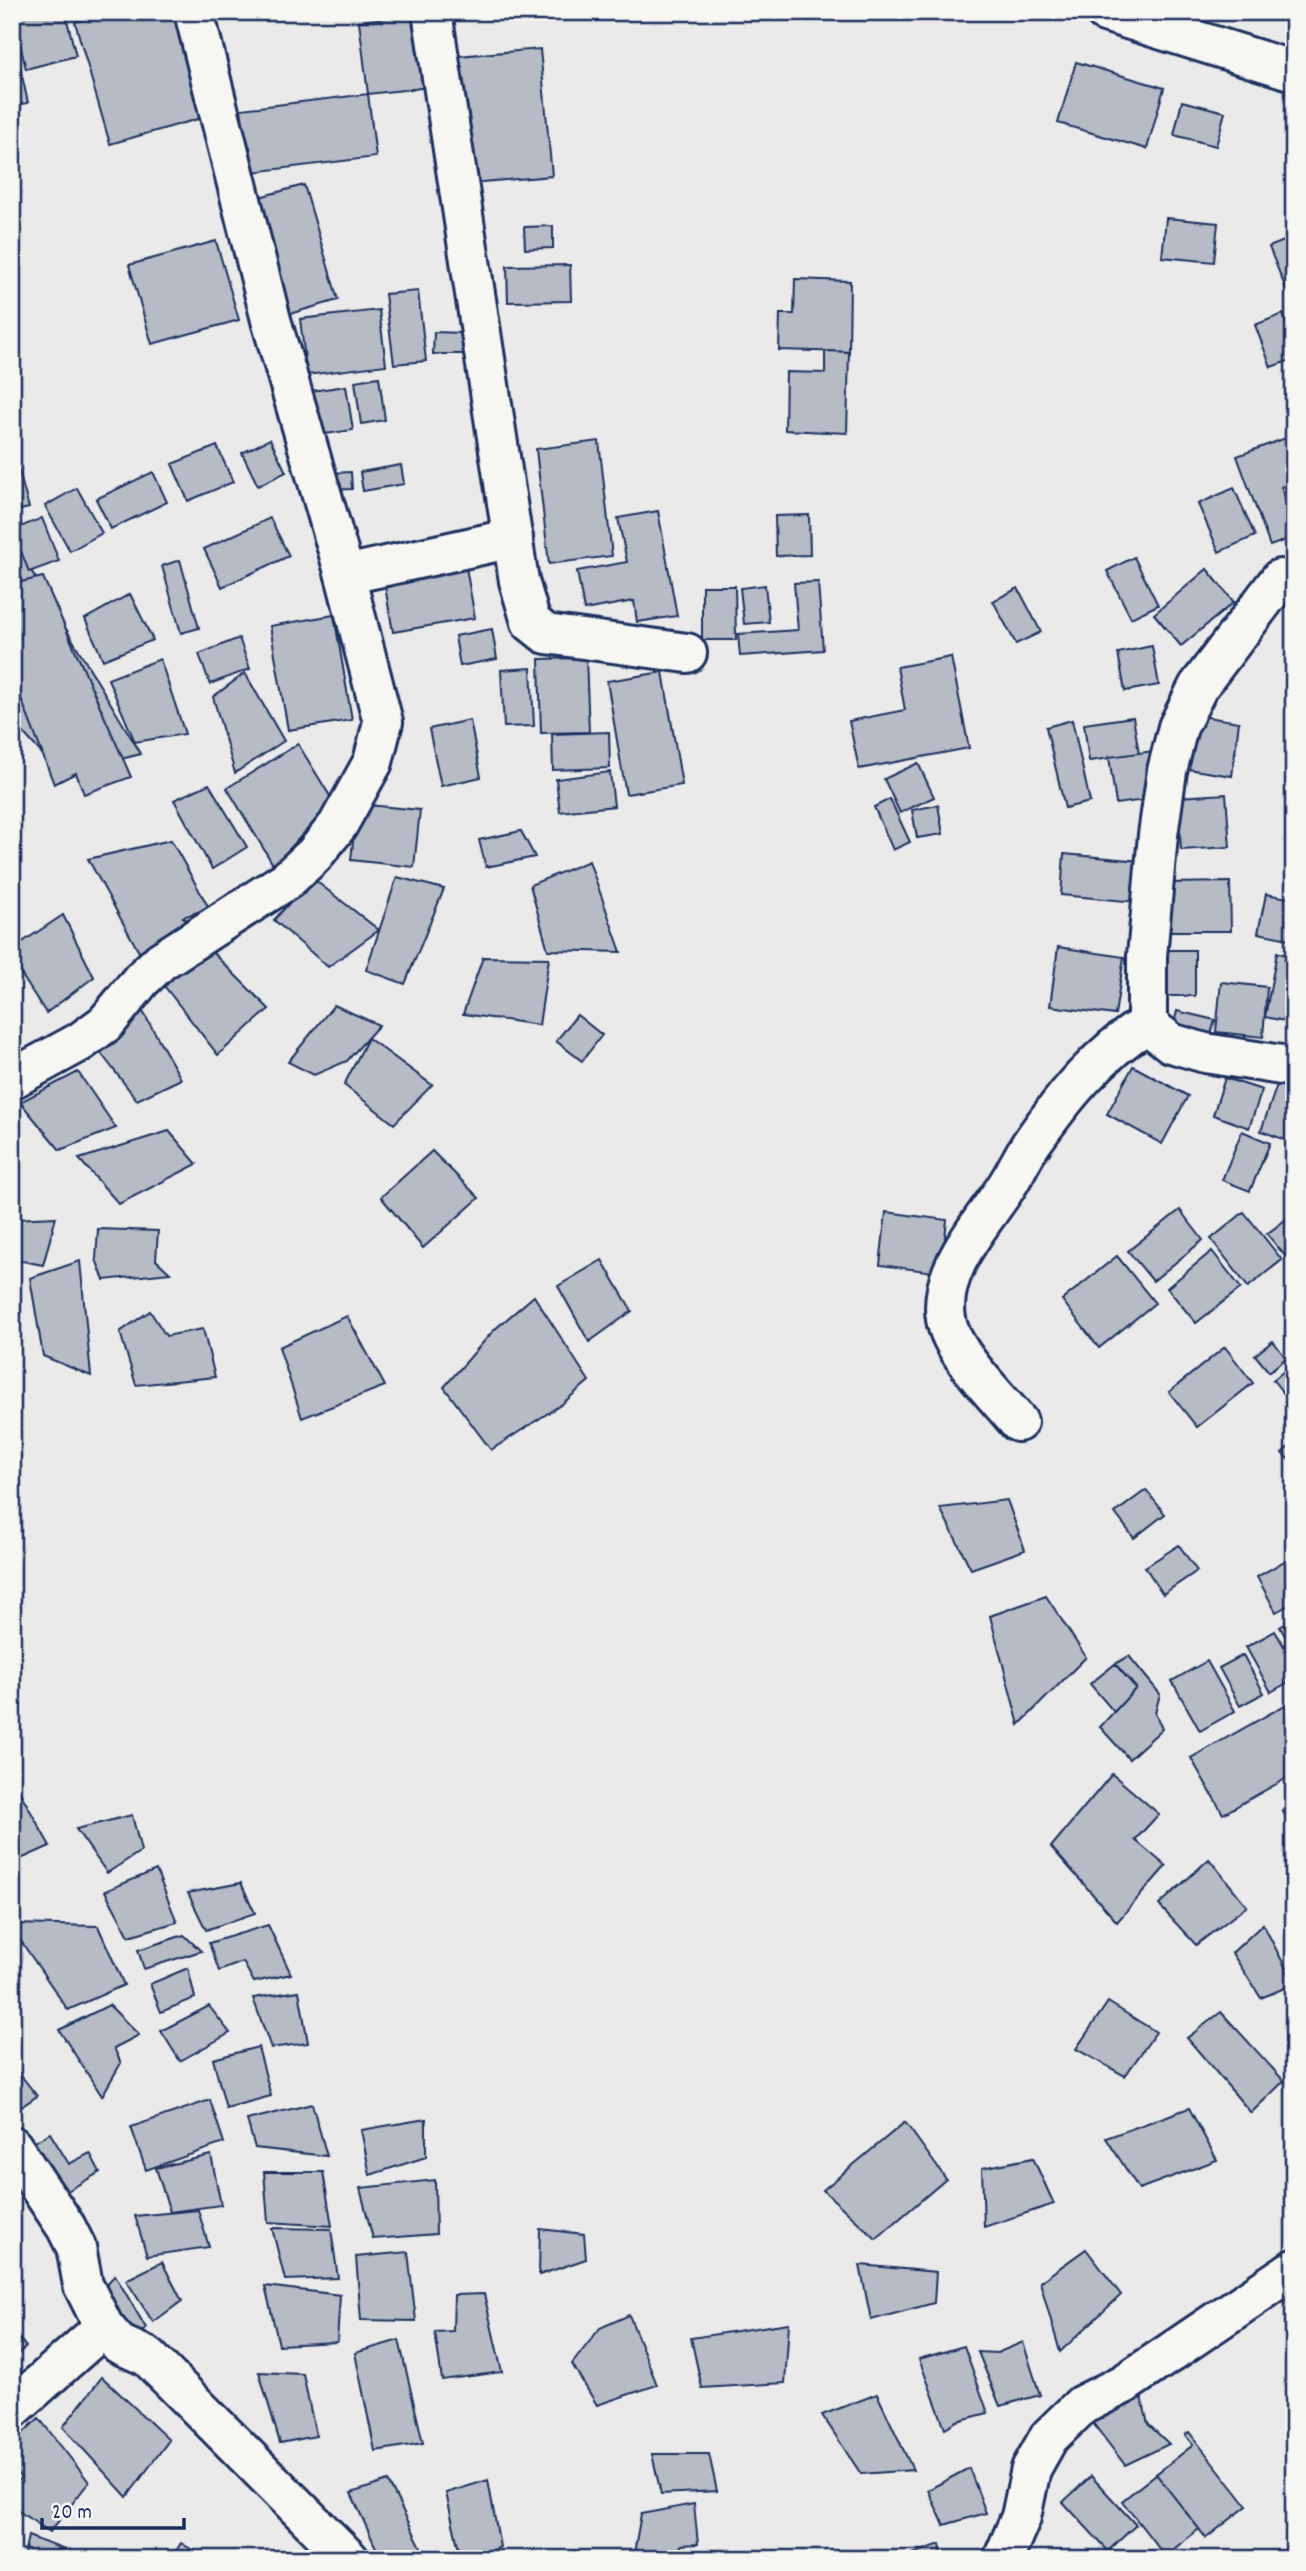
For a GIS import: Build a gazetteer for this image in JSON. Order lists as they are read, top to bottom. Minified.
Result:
{"scale_bar":"20 m"}
